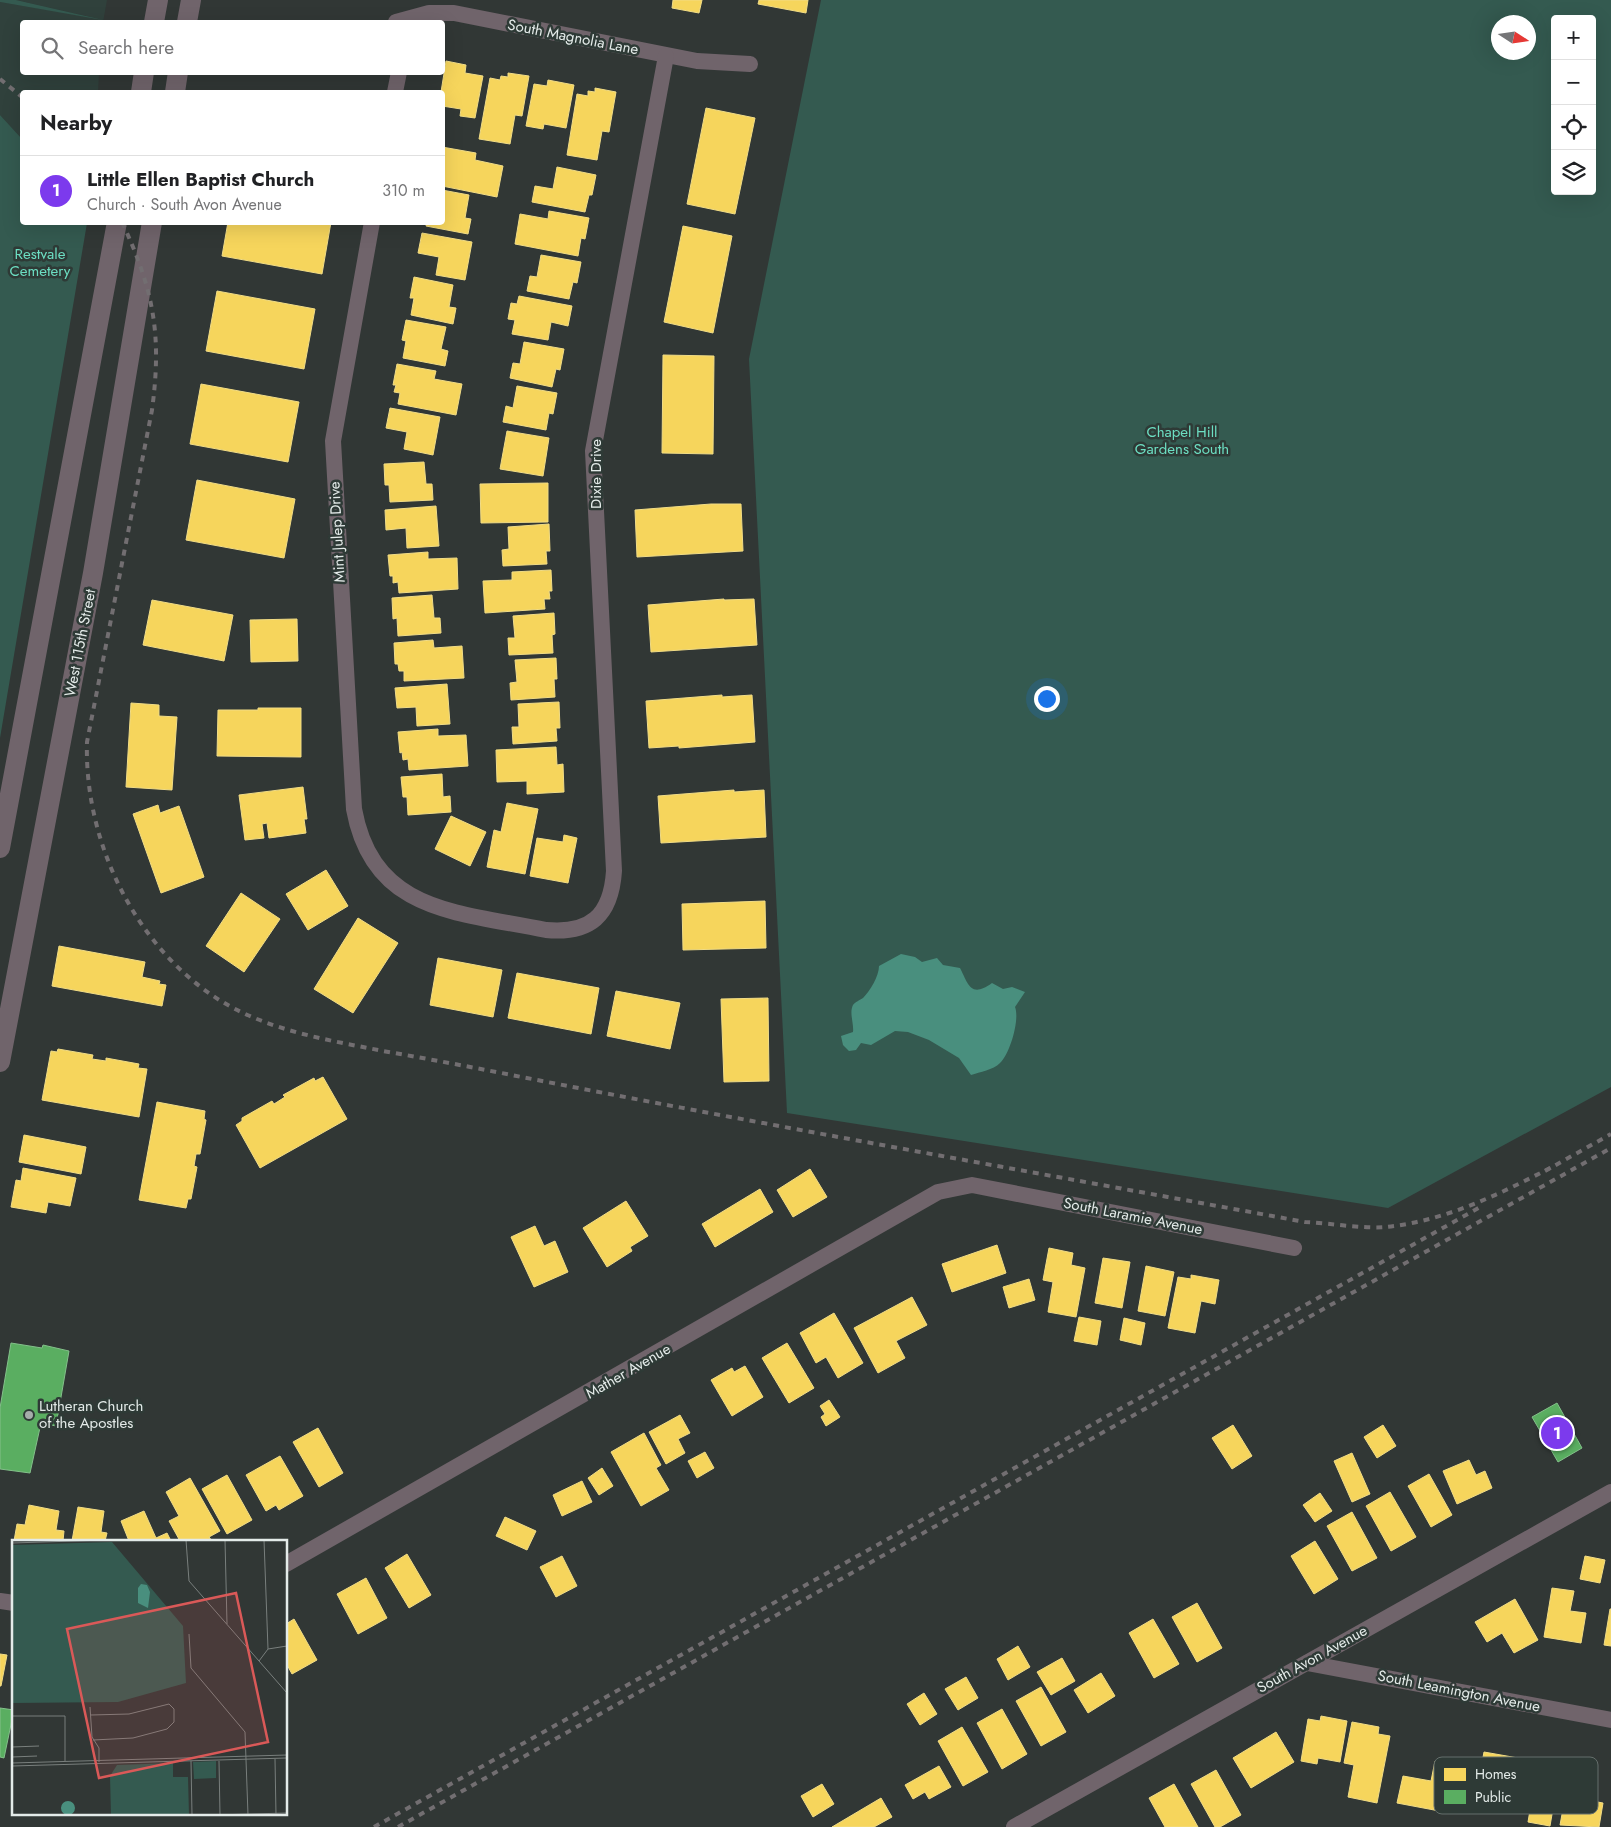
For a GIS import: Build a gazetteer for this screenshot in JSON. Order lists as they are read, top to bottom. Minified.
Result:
{"streets":{"street":["South Magnolia Lane","Dixie Drive","Mint Julep Drive","West 115th Street","South Laramie Avenue","Mather Avenue","South Avon Avenue","South Leamington Avenue"]},"crossings":[["South Magnolia Lane","Dixie Drive"],["Dixie Drive","Mint Julep Drive"],["South Laramie Avenue","Mather Avenue"],["South Avon Avenue","South Leamington Avenue"]],"parks":["Restvale Cemetery","Chapel Hill Gardens South"],"places":["Lutheran Church of the Apostles"],"legend":["Homes","Public"],"north":"right","page":{"map_buttons":["+","−"],"search":"Search here","heading":"Nearby","list":[{"mark":"1","name":"Little Ellen Baptist Church","note":"Church · South Avon Avenue","value":"310 m"}],"pins":"1"}}
